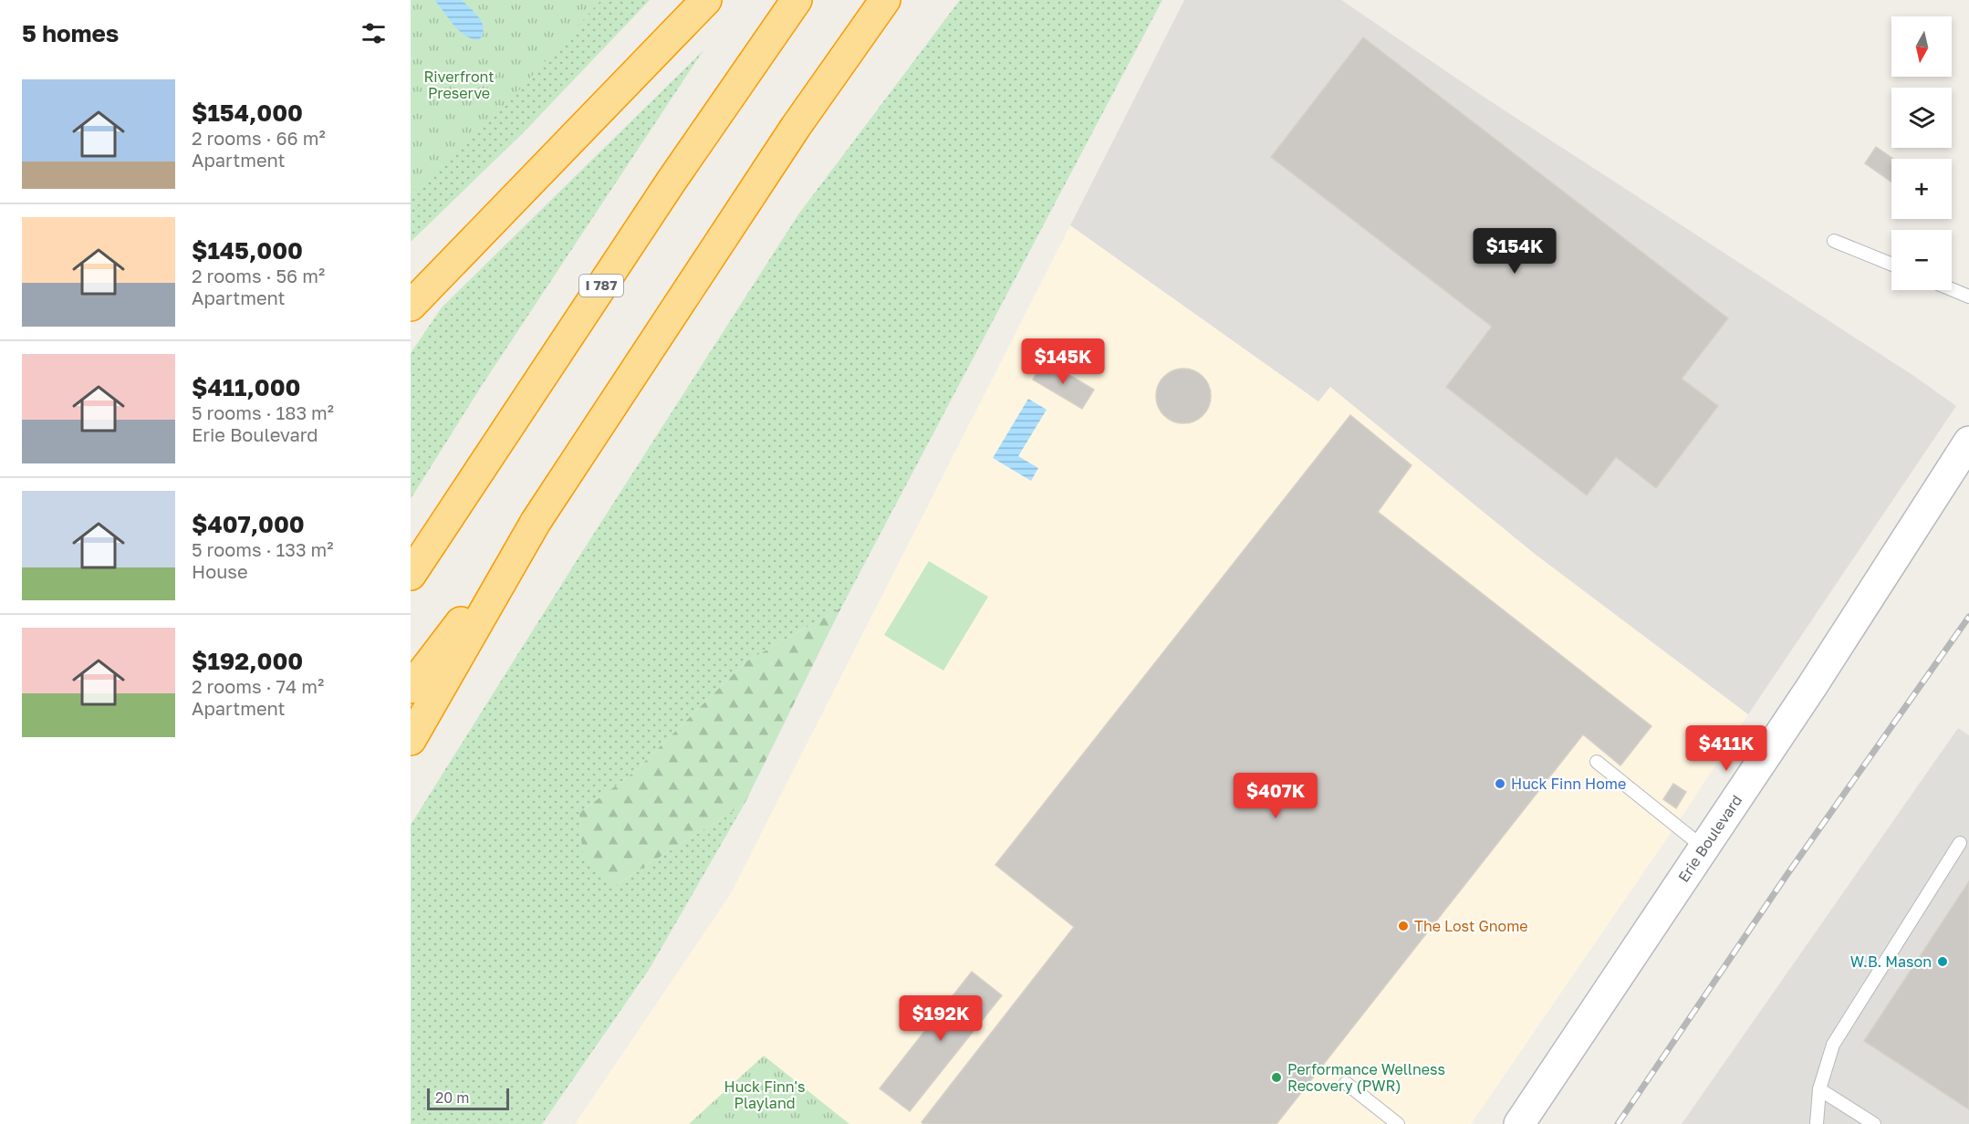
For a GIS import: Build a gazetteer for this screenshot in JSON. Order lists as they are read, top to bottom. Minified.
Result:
{"streets":{"highway":["I 787"],"street":["Erie Boulevard"]},"parks":["Riverfront Preserve","Huck Finn's Playland"],"places":["Huck Finn Home","The Lost Gnome","W.B. Mason","Performance Wellness Recovery (PWR)"],"scale_bar":"20 m","north":"bottom","page":{"heading":"5 homes","map_buttons":["+","−"],"list":[{"name":"$154,000","note":"2 rooms · 66 m² · Apartment"},{"name":"$145,000","note":"2 rooms · 56 m² · Apartment"},{"name":"$411,000","note":"5 rooms · 183 m² · Erie Boulevard"},{"name":"$407,000","note":"5 rooms · 133 m² · House"},{"name":"$192,000","note":"2 rooms · 74 m² · Apartment"}],"price":["$154K","$145K","$411K","$407K","$192K"],"scale":"20 m"}}
